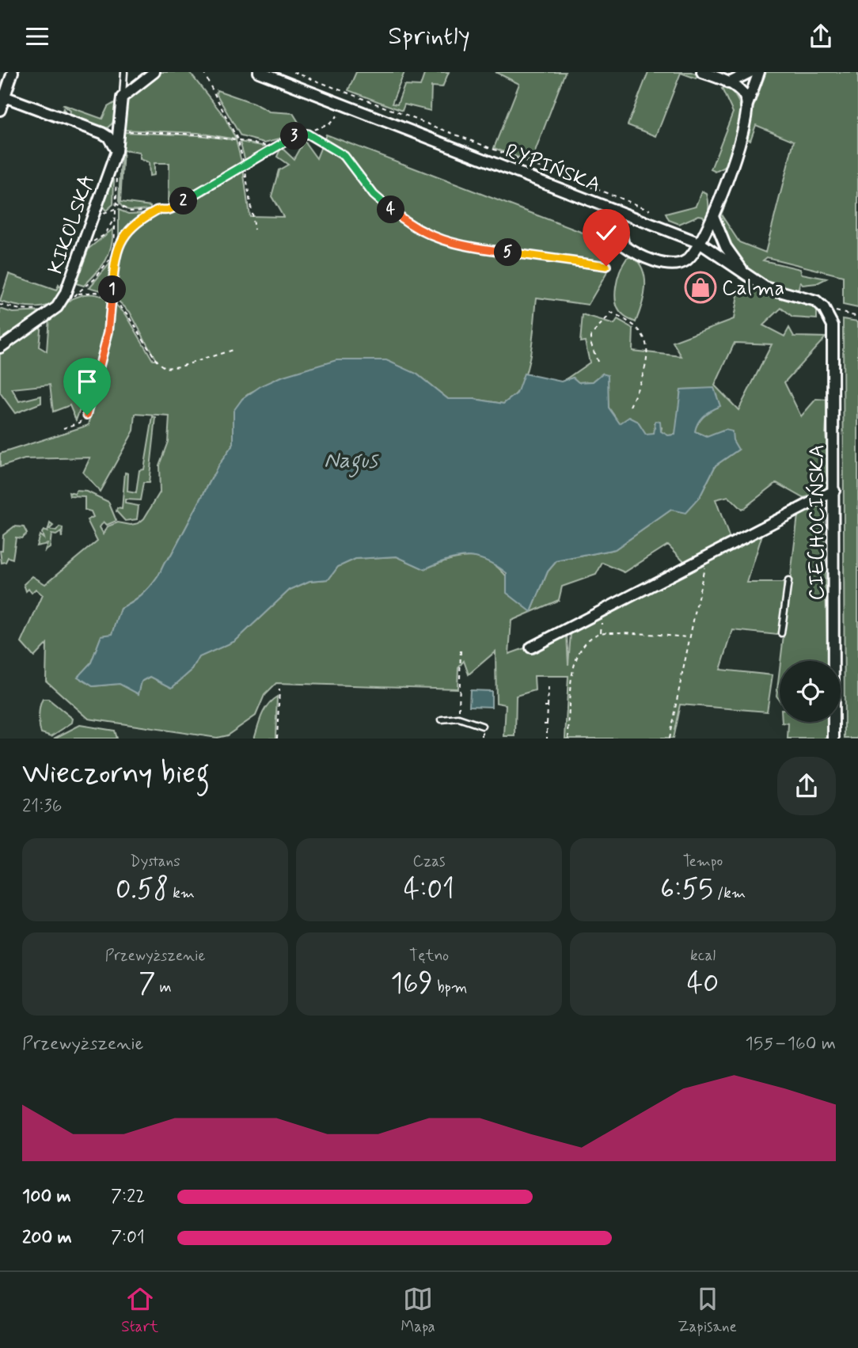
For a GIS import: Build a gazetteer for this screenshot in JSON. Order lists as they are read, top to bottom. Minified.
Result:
{"streets":{"street":["RYPIŃSKA","KIKOLSKA","CIECHOCIŃSKA"]},"crossings":[["RYPIŃSKA","CIECHOCIŃSKA"]],"water":["Nagus"],"places":{"shop":["Calma"]},"page":{"header":"Sprintly","pins":["3","2","4","5","1"],"heading":["Wieczorny bieg","21:36"],"stats":[["Dystans","0.58 km"],["Czas","4:01"],["Tempo","6:55 /km"],["Przewyższenie","7 m"],["Tętno","169 bpm"],["kcal","40"]],"chart":["Przewyższenie","155–160 m"],"list":[{"name":"100 m","note":"7:22"},{"name":"200 m","note":"7:01"}],"tabs":["Start","Mapa","Zapisane"]}}
